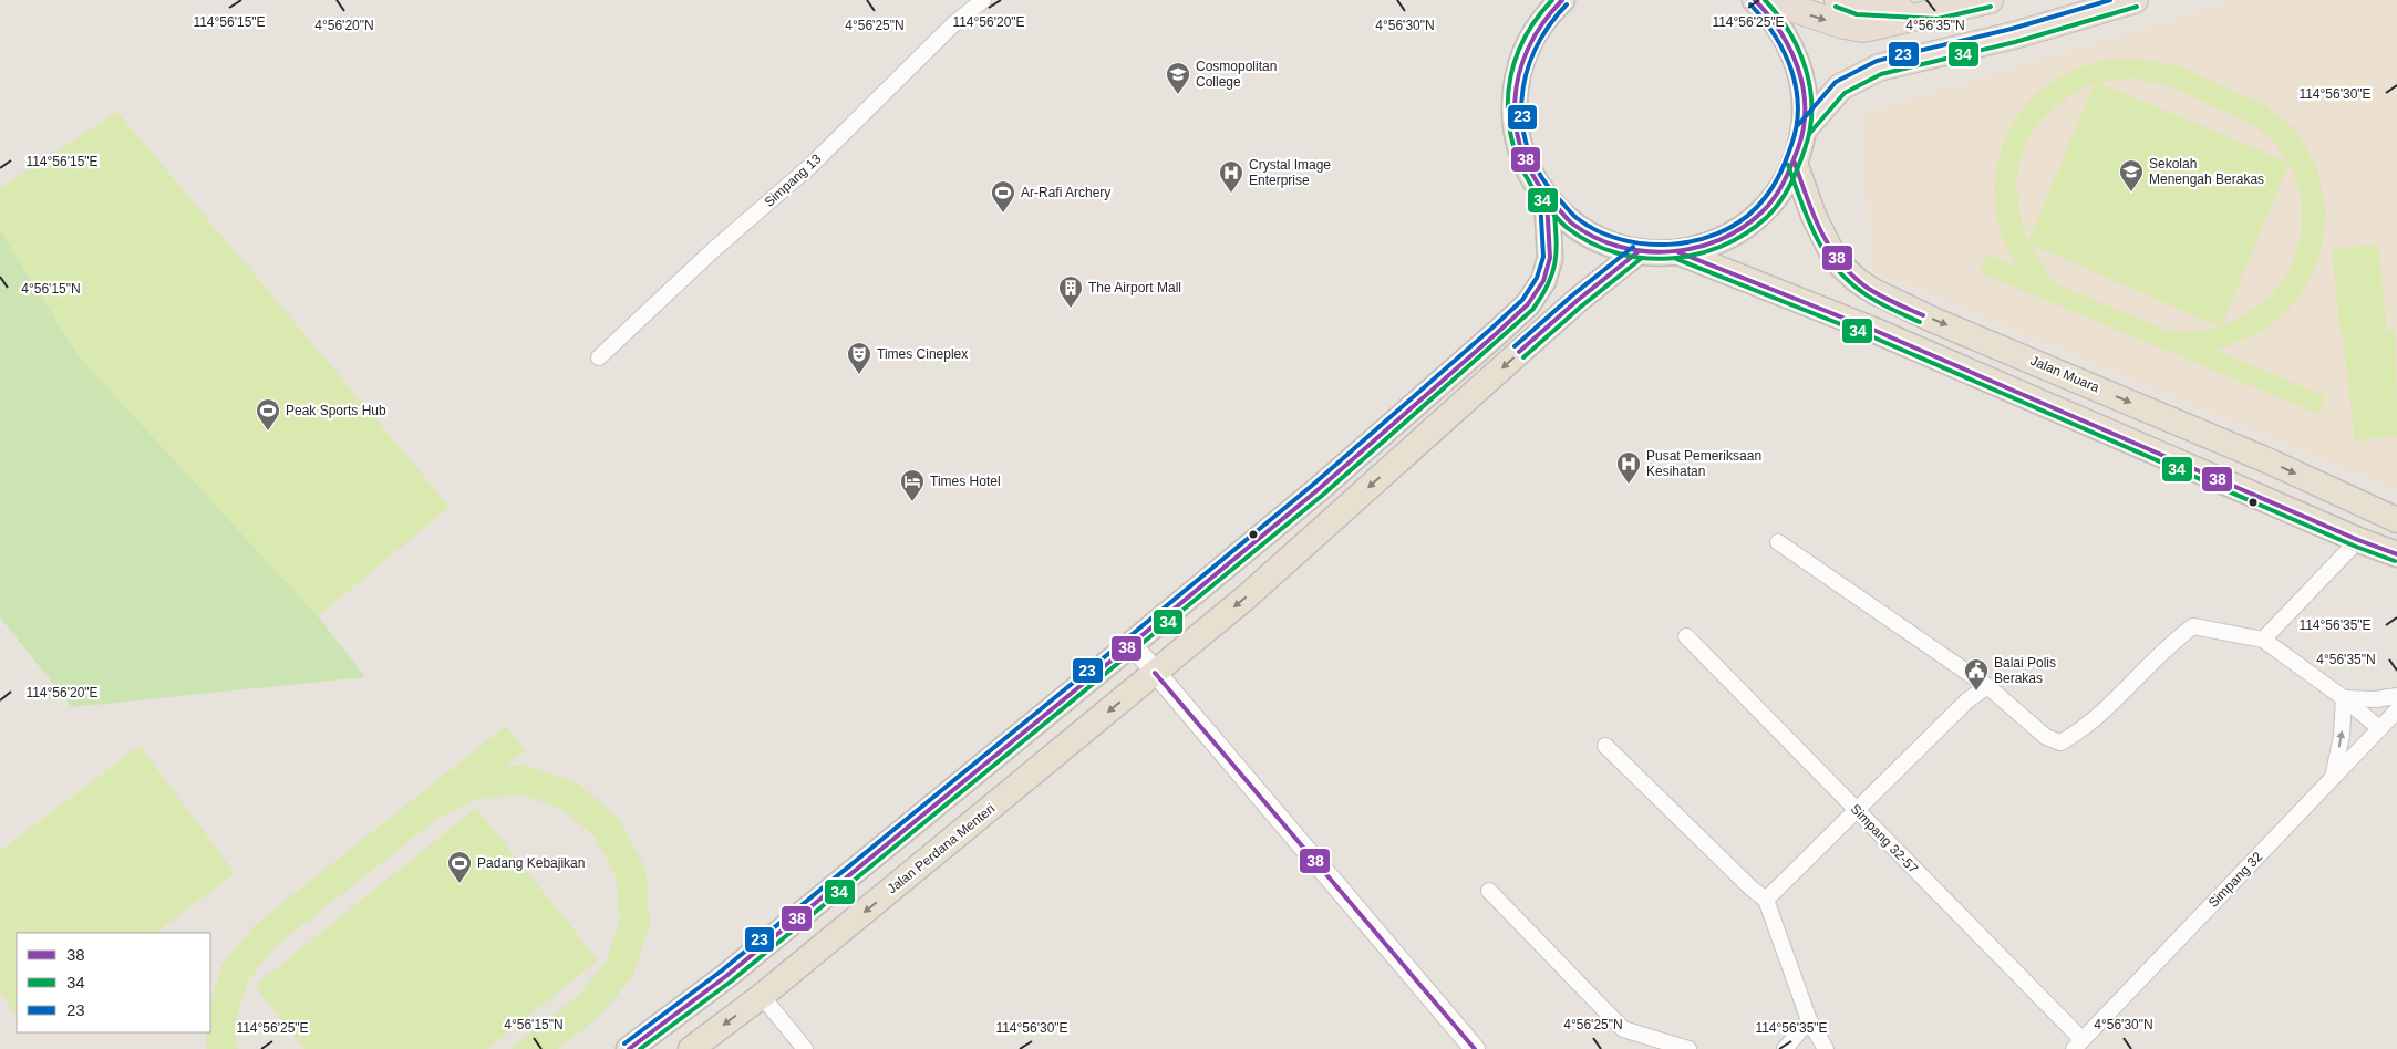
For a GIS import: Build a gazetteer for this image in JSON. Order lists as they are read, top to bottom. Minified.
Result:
{"streets":{"main road":["Jalan Muara","Jalan Perdana Menteri"],"street":["Simpang 13","Simpang 32-57","Simpang 32"]},"crossings":[["Simpang 32-57","Simpang 32"]],"places":{"school or university":["Cosmopolitan College","Sekolah Menengah Berakas"],"hospital":["Crystal Image Enterprise","Pusat Pemeriksaan Kesihatan"],"sports":["Ar-Rafi Archery","Peak Sports Hub","Padang Kebajikan"],"building":["The Airport Mall"],"theatre":["Times Cineplex"],"hotel":["Times Hotel"],"public building":["Balai Polis Berakas"]},"lines":["transit line 38","transit line 34","transit line 23"],"legend":["38","34","23"],"coordinates":["114°56'15\"E","114°56'20\"E","114°56'25\"E","4°56'20\"N","4°56'25\"N","4°56'30\"N","4°56'35\"N","114°56'30\"E","4°56'15\"N","114°56'35\"E"]}
